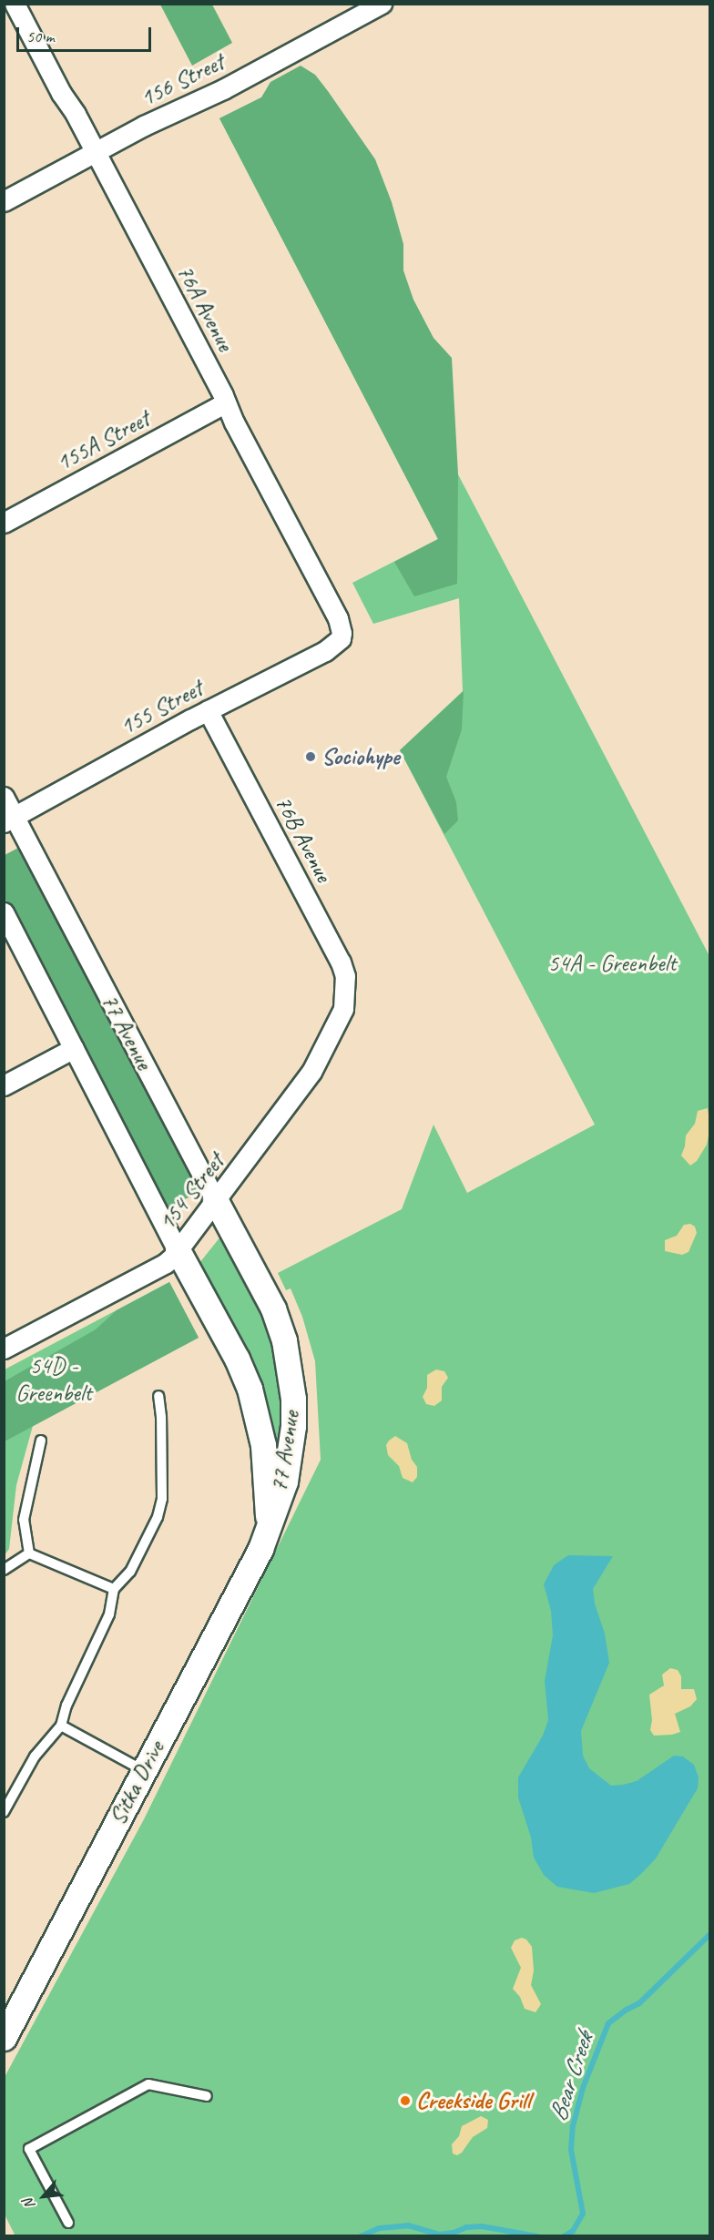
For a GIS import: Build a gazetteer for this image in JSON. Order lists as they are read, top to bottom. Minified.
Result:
{"streets":{"street":["156 Street","76A Avenue","155A Street","155 Street","76B Avenue","77 Avenue","154 Street","Sitka Drive"]},"crossings":[["156 Street","76A Avenue"],["76A Avenue","155A Street"],["76A Avenue","155 Street"],["155 Street","76B Avenue"],["155 Street","77 Avenue"],["76B Avenue","154 Street"],["77 Avenue","154 Street"],["77 Avenue","Sitka Drive"]],"water":["Bear Creek"],"parks":["54A - Greenbelt","54D - Greenbelt"],"places":["Sociohype","Creekside Grill"],"scale_bar":"50 m","north":"bottom left"}
